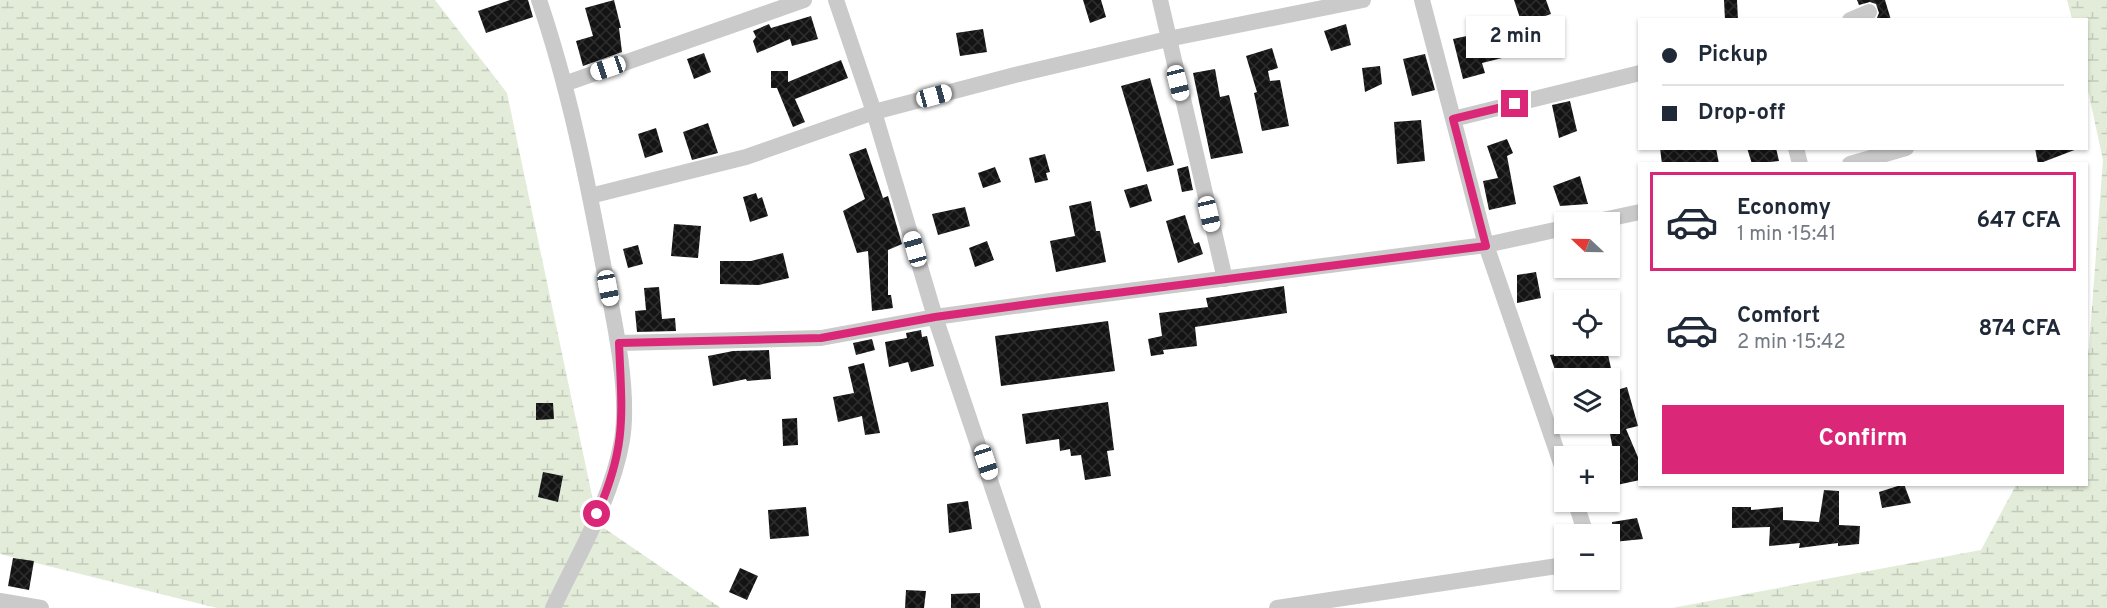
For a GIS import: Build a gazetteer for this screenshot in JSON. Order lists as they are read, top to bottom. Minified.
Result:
{"north":"left","page":{"bubble":"2 min","banner":["Pickup","Drop-off"],"list":[{"name":"Economy","note":"1 min · 15:41","value":"647 CFA"},{"name":"Comfort","note":"2 min · 15:42","value":"874 CFA"}],"map_buttons":["+","−"],"buttons":"Confirm"}}
